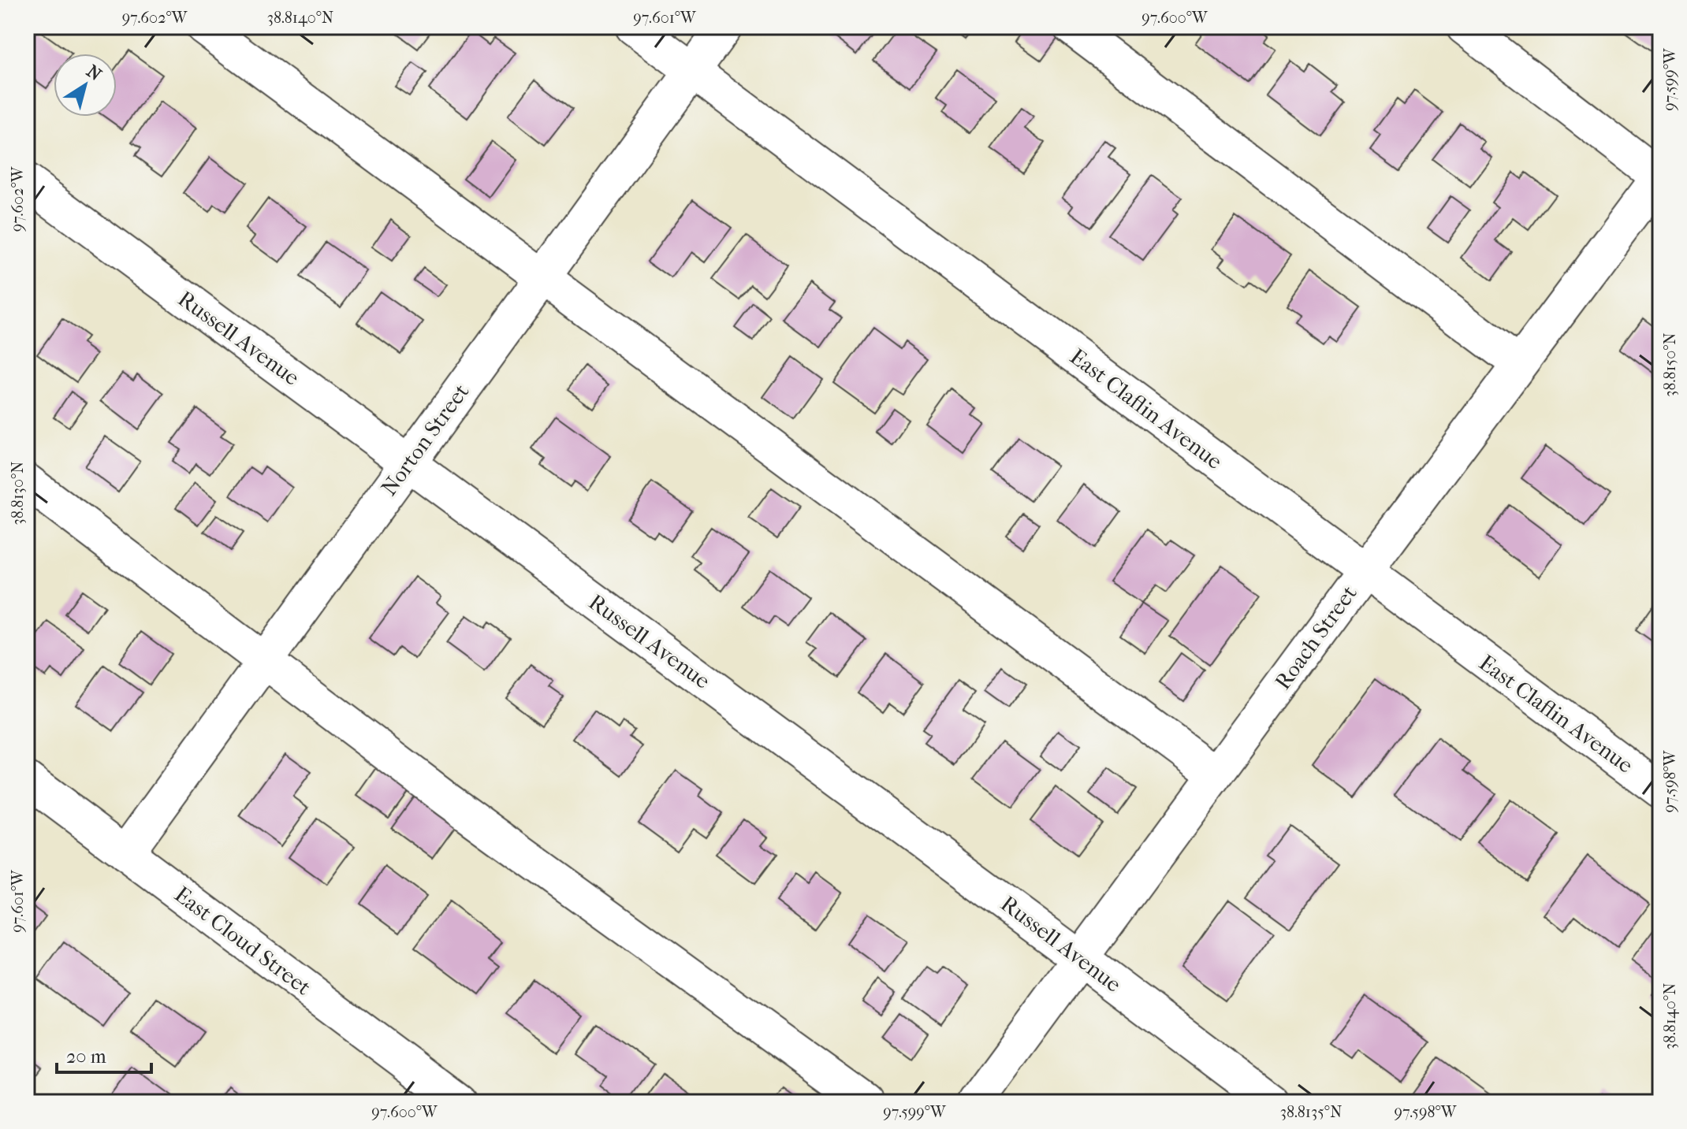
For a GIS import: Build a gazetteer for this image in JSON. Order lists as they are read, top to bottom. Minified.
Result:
{"streets":{"street":["Russell Avenue","East Claflin Avenue","Norton Street","Roach Street","East Cloud Street"]},"crossings":[["Russell Avenue","Norton Street"],["Russell Avenue","Roach Street"],["East Claflin Avenue","Norton Street"],["East Claflin Avenue","Roach Street"],["Norton Street","East Cloud Street"]],"scale_bar":"20 m","north":"top right","coordinates":["97.602°W","38.8140°N","97.601°W","97.600°W","97.599°W","38.8150°N","38.8130°N","97.598°W","38.8135°N"]}
